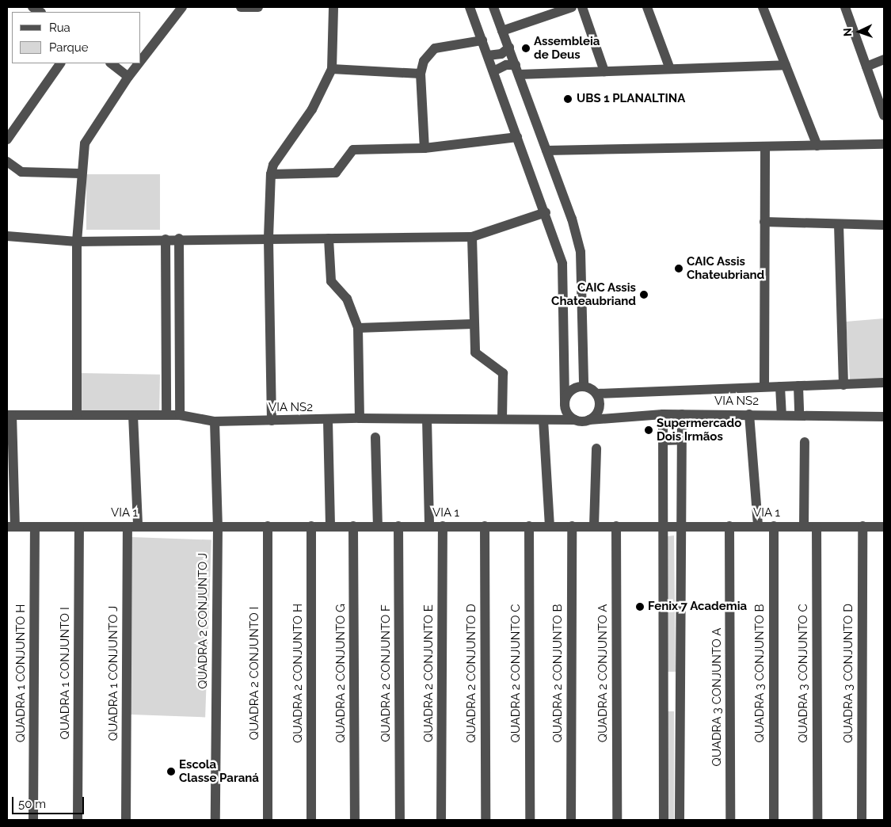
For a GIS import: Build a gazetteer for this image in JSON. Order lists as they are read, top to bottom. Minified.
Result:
{"streets":{"street":["VIA NS2","VIA 1","QUADRA 2 CONJUNTO J","QUADRA 1 CONJUNTO H","QUADRA 1 CONJUNTO I","QUADRA 1 CONJUNTO J","QUADRA 2 CONJUNTO I","QUADRA 2 CONJUNTO H","QUADRA 2 CONJUNTO G","QUADRA 2 CONJUNTO F","QUADRA 2 CONJUNTO E","QUADRA 2 CONJUNTO D","QUADRA 2 CONJUNTO C","QUADRA 2 CONJUNTO B","QUADRA 2 CONJUNTO A","QUADRA 3 CONJUNTO B","QUADRA 3 CONJUNTO C","QUADRA 3 CONJUNTO D","QUADRA 3 CONJUNTO A"]},"crossings":[["VIA NS2","QUADRA 2 CONJUNTO J"],["VIA NS2","QUADRA 1 CONJUNTO J"],["VIA 1","QUADRA 2 CONJUNTO J"],["VIA 1","QUADRA 1 CONJUNTO H"],["VIA 1","QUADRA 1 CONJUNTO I"],["VIA 1","QUADRA 1 CONJUNTO J"],["VIA 1","QUADRA 2 CONJUNTO I"],["VIA 1","QUADRA 2 CONJUNTO H"],["VIA 1","QUADRA 2 CONJUNTO G"],["VIA 1","QUADRA 2 CONJUNTO F"],["VIA 1","QUADRA 2 CONJUNTO E"],["VIA 1","QUADRA 2 CONJUNTO D"],["VIA 1","QUADRA 2 CONJUNTO C"],["VIA 1","QUADRA 2 CONJUNTO B"],["VIA 1","QUADRA 2 CONJUNTO A"],["VIA 1","QUADRA 3 CONJUNTO B"],["VIA 1","QUADRA 3 CONJUNTO C"],["VIA 1","QUADRA 3 CONJUNTO D"],["VIA 1","QUADRA 3 CONJUNTO A"]],"places":["Assembleia de Deus","UBS 1 PLANALTINA","CAIC Assis Chateubriand","CAIC Assis Chateaubriand","Supermercado Dois Irmãos","Fenix 7 Academia","Escola Classe Paraná"],"legend":["Rua","Parque"],"scale_bar":"50 m","north":"left"}
